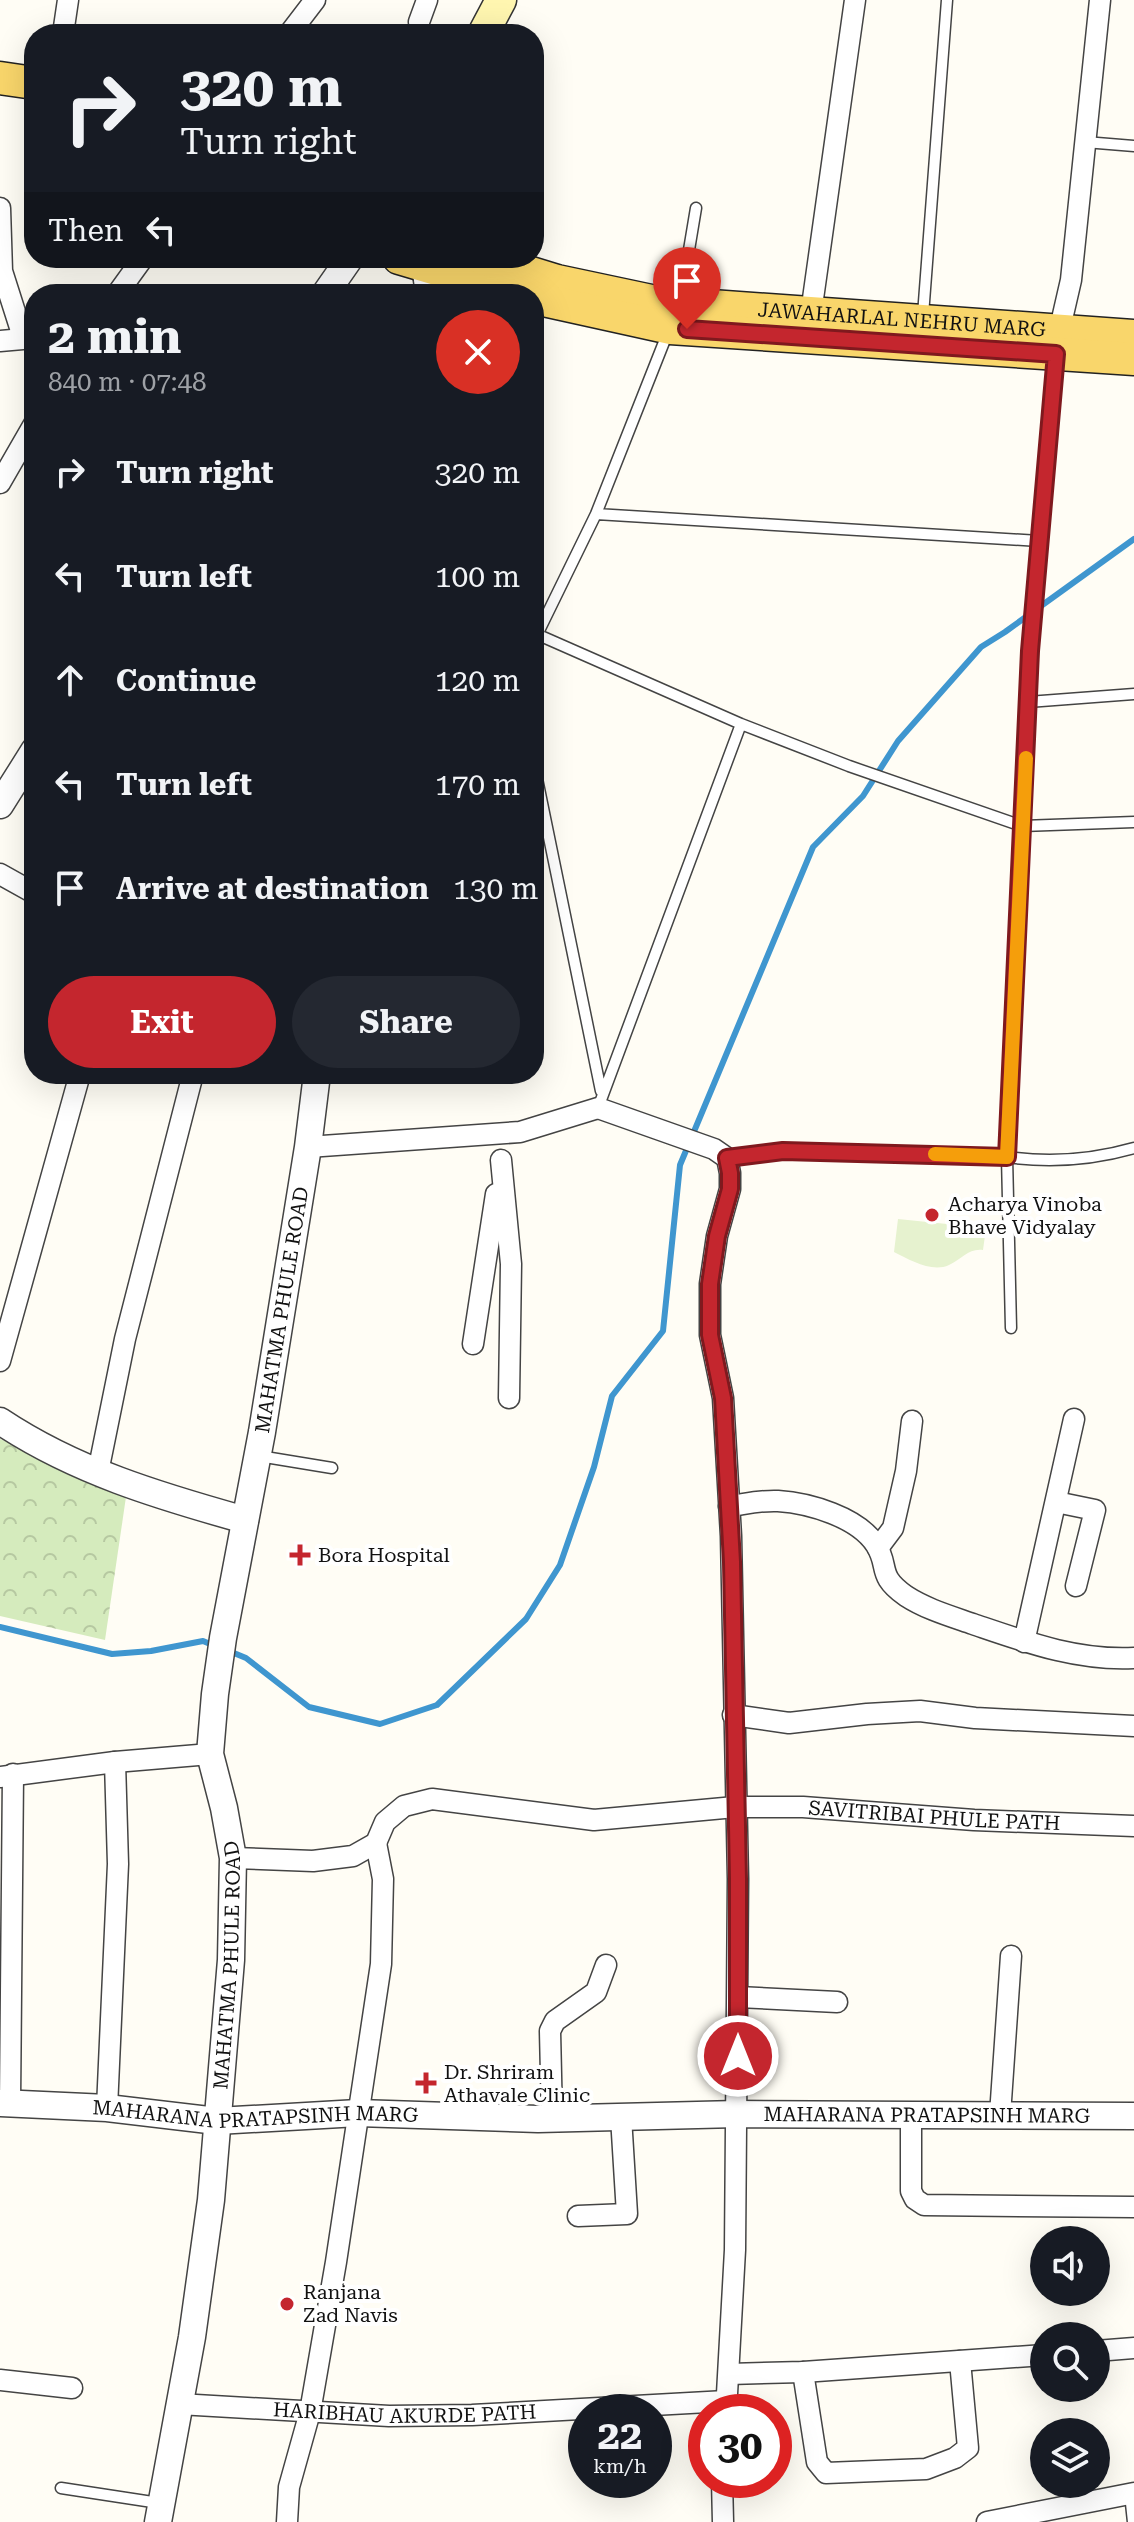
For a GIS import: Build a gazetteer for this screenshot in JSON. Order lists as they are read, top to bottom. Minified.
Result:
{"streets":{"main road":["JAWAHARLAL NEHRU MARG"],"street":["MAHATMA PHULE ROAD","SAVITRIBAI PHULE PATH","MAHARANA PRATAPSINH MARG","HARIBHAU AKURDE PATH"]},"crossings":[["MAHATMA PHULE ROAD","MAHARANA PRATAPSINH MARG"],["MAHATMA PHULE ROAD","HARIBHAU AKURDE PATH"]],"places":{"other":["Acharya Vinoba Bhave Vidyalay","Ranjana Zad Navis"],"health":["Bora Hospital","Dr. Shriram Athavale Clinic"]},"page":{"turn":["320 m","Turn right"],"then":"Then","heading":["2 min","840 m · 07:48"],"list":[{"name":"Turn right","value":"320 m"},{"name":"Turn left","value":"100 m"},{"name":"Continue","value":"120 m"},{"name":"Turn left","value":"170 m"},{"name":"Arrive at destination","value":"130 m"}],"buttons":["Exit","Share"],"speed":"22 km/h","limit":"30"}}
